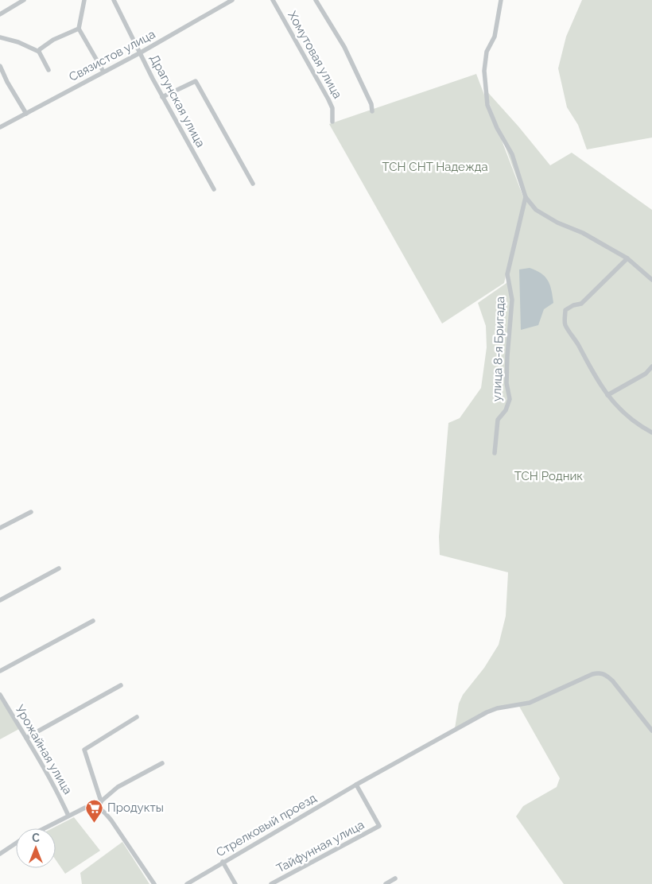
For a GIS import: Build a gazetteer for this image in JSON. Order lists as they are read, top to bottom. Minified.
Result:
{"streets":{"street":["Хомутовая улица","Связистов улица","Драгунская улица","улица 8-я Бригада","Урожайная улица","Стрелковый проезд","Тайфунная улица"]},"crossings":[["Связистов улица","Драгунская улица"],["Стрелковый проезд","Тайфунная улица"]],"parks":["ТСН СНТ Надежда","ТСН Родник"],"places":{"supermarket":["Продукты"]},"north":"top"}
